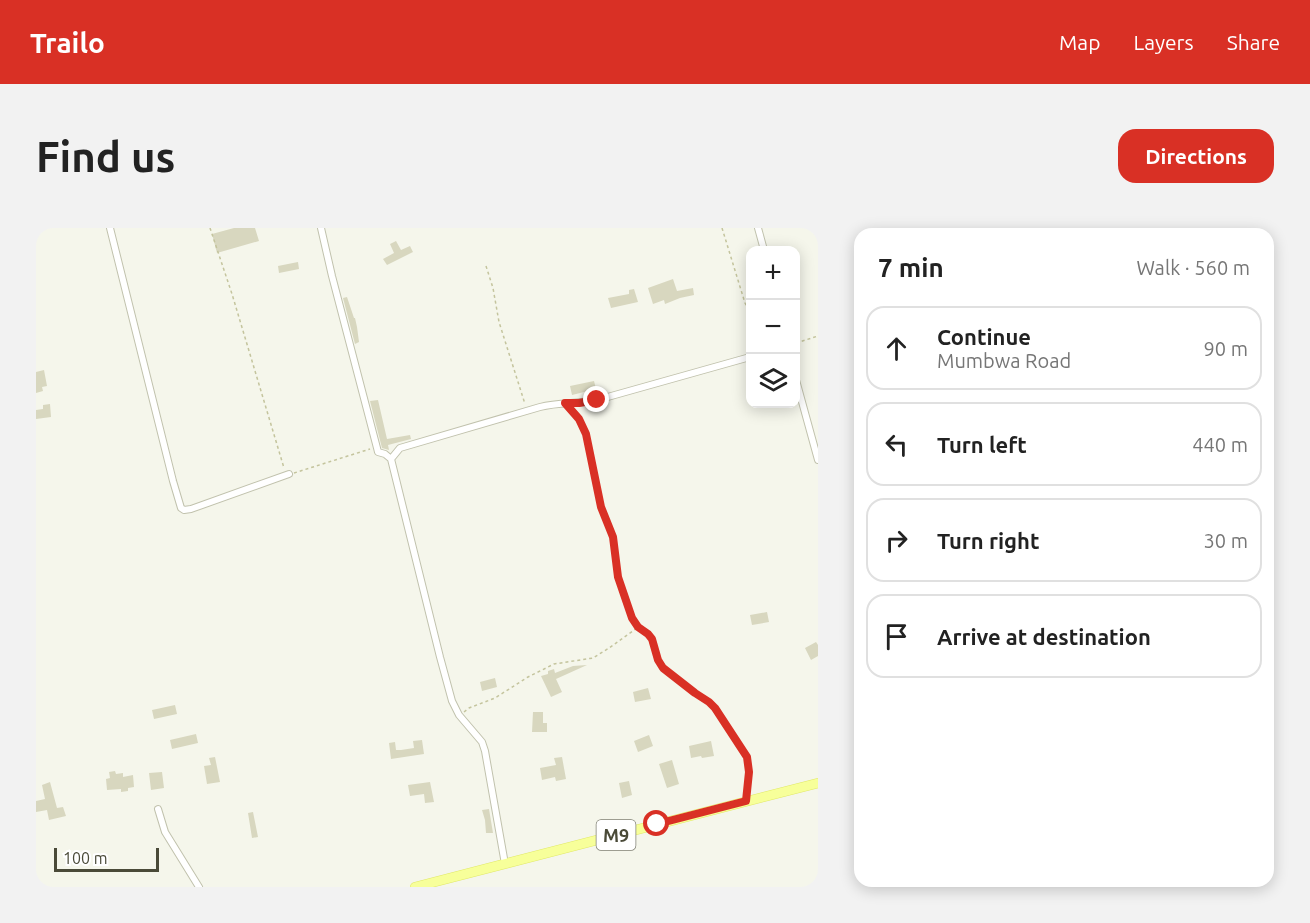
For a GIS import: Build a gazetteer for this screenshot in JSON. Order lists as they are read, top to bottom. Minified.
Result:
{"streets":{"main road":["M9"]},"scale_bar":"100 m","page":{"header":"Trailo","nav":["Map","Layers","Share"],"buttons":"Directions","title":"Find us","heading":["7 min","Walk · 560 m"],"map_buttons":["+","−"],"list":[["Continue","Mumbwa Road","90 m"],["Turn left","440 m"],["Turn right","30 m"],"Arrive at destination"],"scale":"100 m"}}
